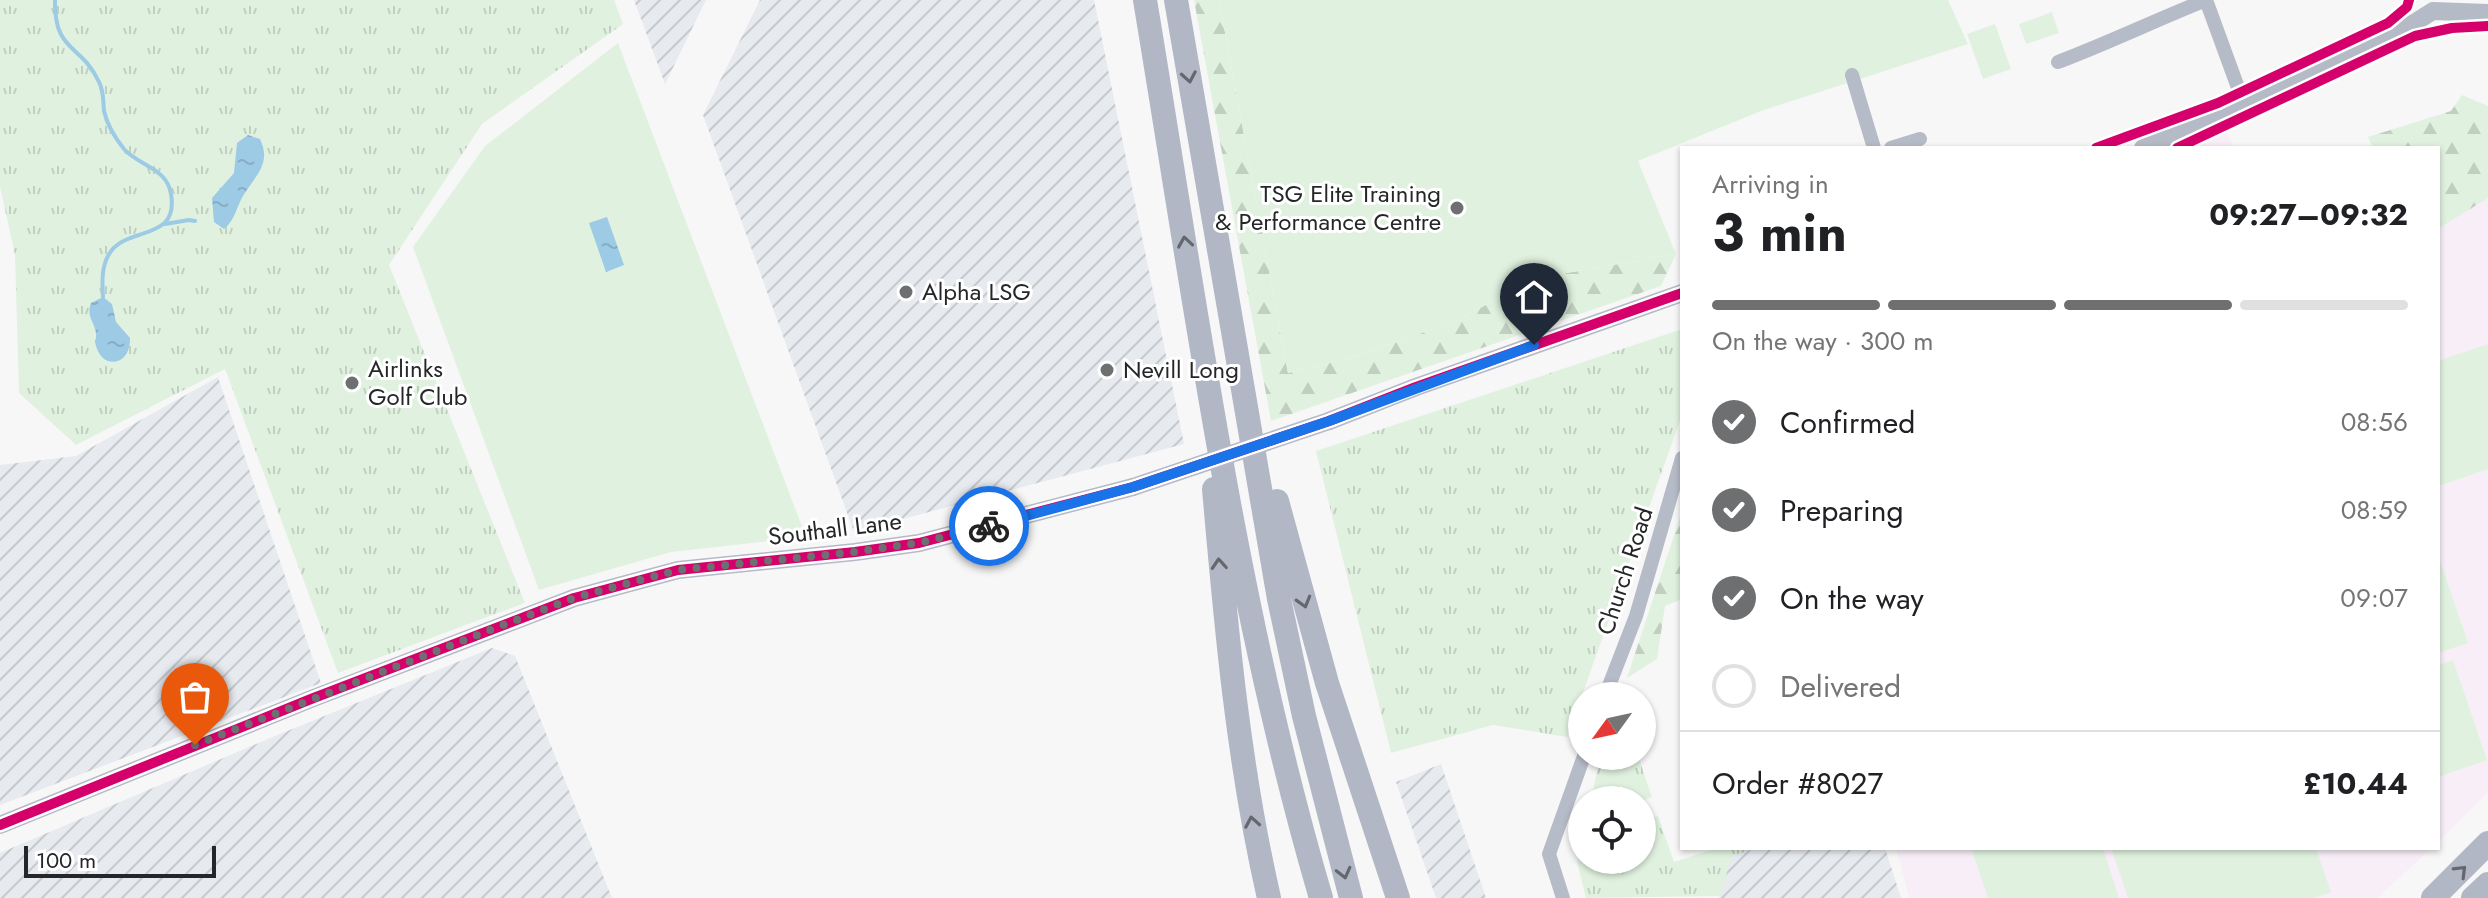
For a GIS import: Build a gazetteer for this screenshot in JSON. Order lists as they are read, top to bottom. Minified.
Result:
{"streets":{"street":["Southall Lane","Church Road"]},"places":["TSG Elite Training & Performance Centre","Alpha LSG","Nevill Long","Airlinks Golf Club"],"scale_bar":"100 m","north":"bottom left","page":{"heading":["3 min","Arriving in","09:27–09:32"],"panel":["Order #8027","£10.44"],"bar":"On the way · 300 m","list":[["Confirmed","08:56"],["Preparing","08:59"],["On the way","09:07"],"Delivered"],"scale":"100 m"}}
